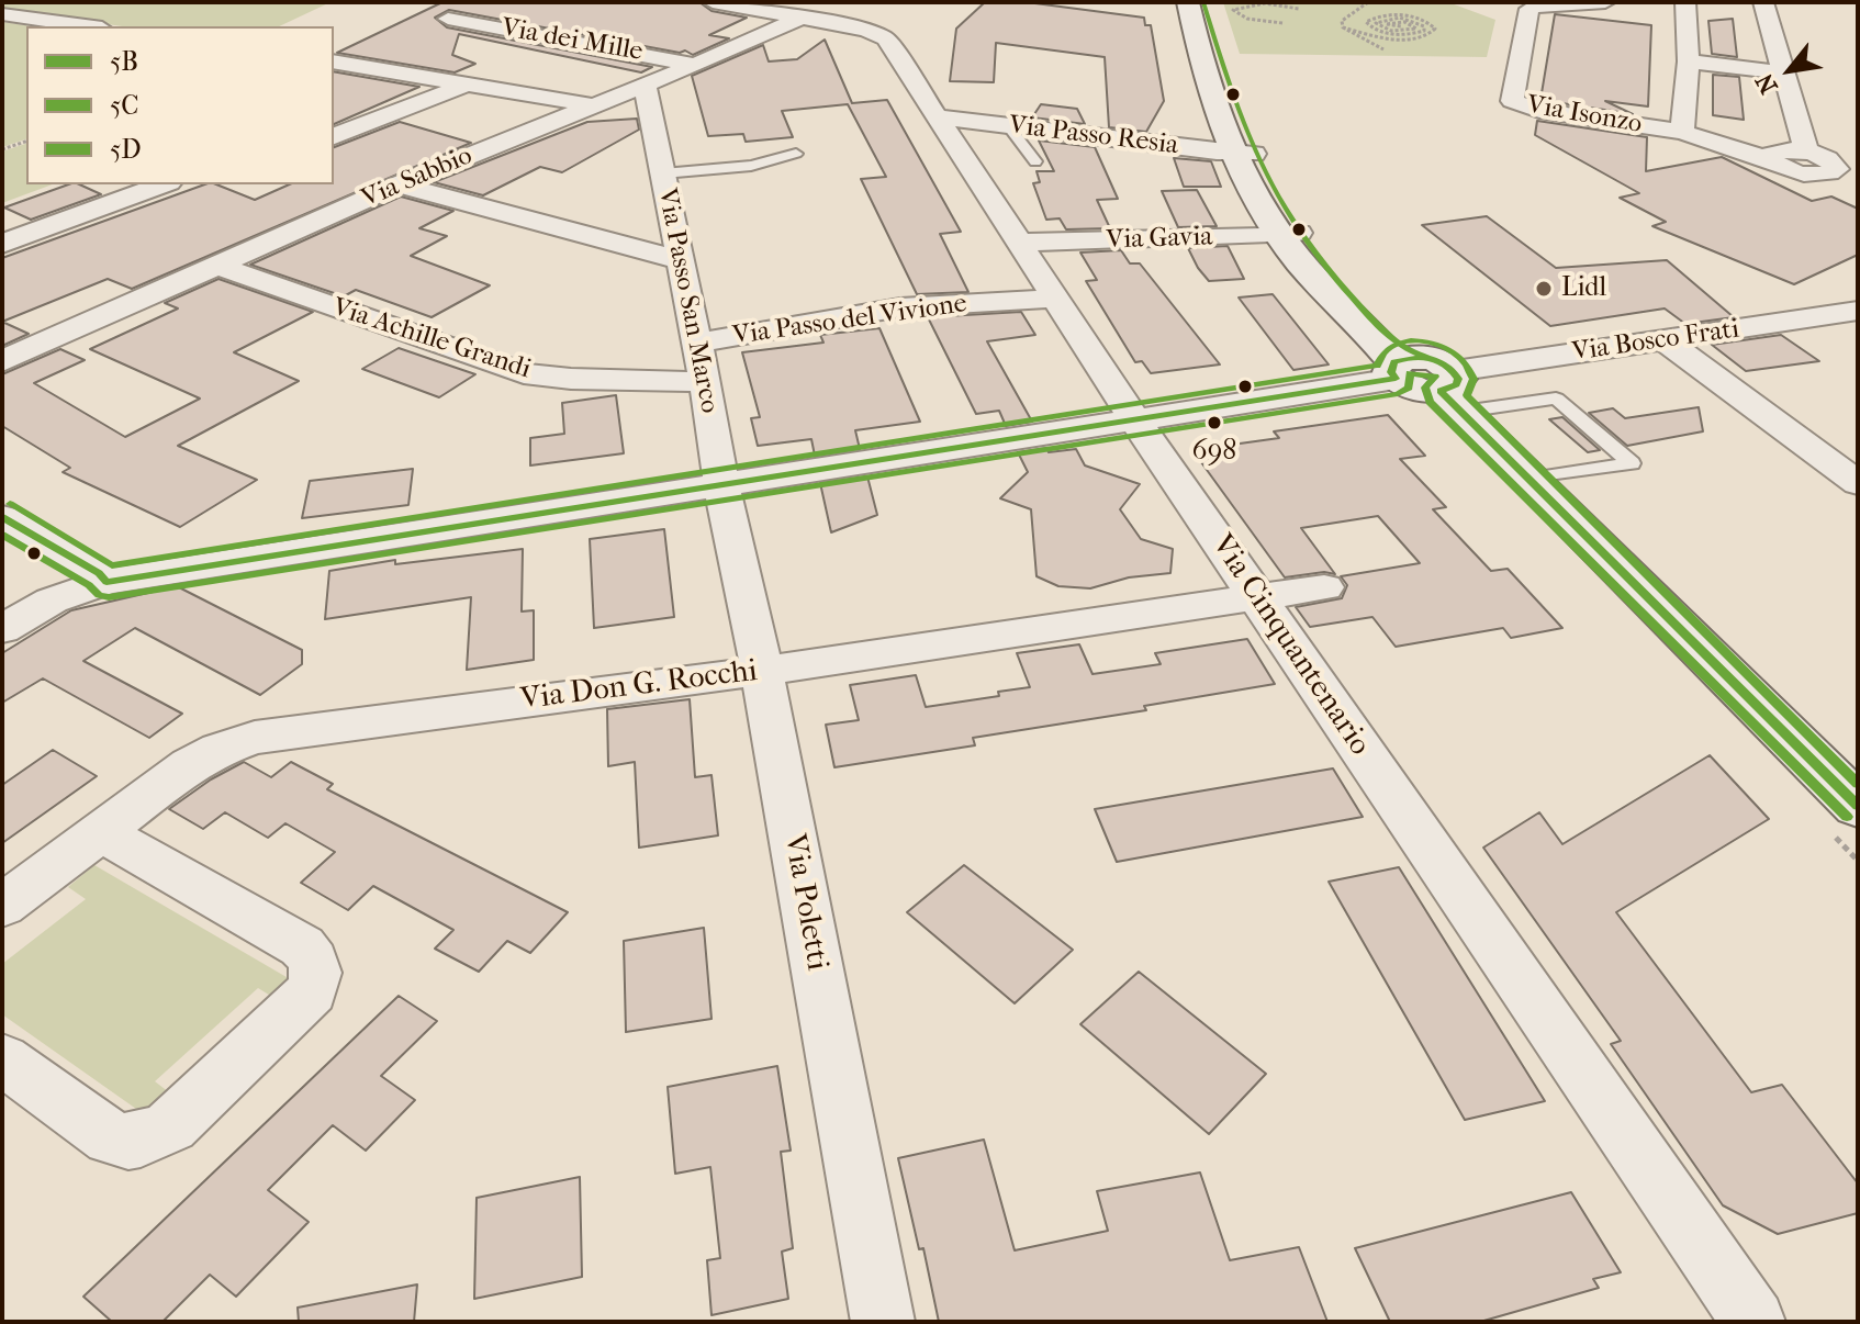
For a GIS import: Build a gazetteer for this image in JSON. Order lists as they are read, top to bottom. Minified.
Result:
{"streets":{"street":["Via dei Mille","Via Isonzo","Via Passo Resia","Via Sabbio","Via Gavia","Via Passo San Marco","Via Passo del Vivione","Via Achille Grandi","Via Bosco Frati","Via Cinquantenario","Via Don G. Rocchi","Via Poletti"]},"crossings":[["Via dei Mille","Via Sabbio"],["Via Passo Resia","Via Cinquantenario"],["Via Sabbio","Via Passo San Marco"],["Via Sabbio","Via Achille Grandi"],["Via Sabbio","Via Cinquantenario"],["Via Gavia","Via Cinquantenario"],["Via Passo San Marco","Via Passo del Vivione"],["Via Passo San Marco","Via Achille Grandi"],["Via Passo San Marco","Via Bosco Frati"],["Via Passo San Marco","Via Poletti"],["Via Passo del Vivione","Via Cinquantenario"],["Via Bosco Frati","Via Cinquantenario"],["Via Bosco Frati","Via Poletti"],["Via Cinquantenario","Via Don G. Rocchi"],["Via Don G. Rocchi","Via Poletti"]],"places":["Lidl","698"],"lines":["transit line 5B","transit line 5D","transit line 5C"],"legend":["5B","5C","5D"],"north":"bottom left"}
